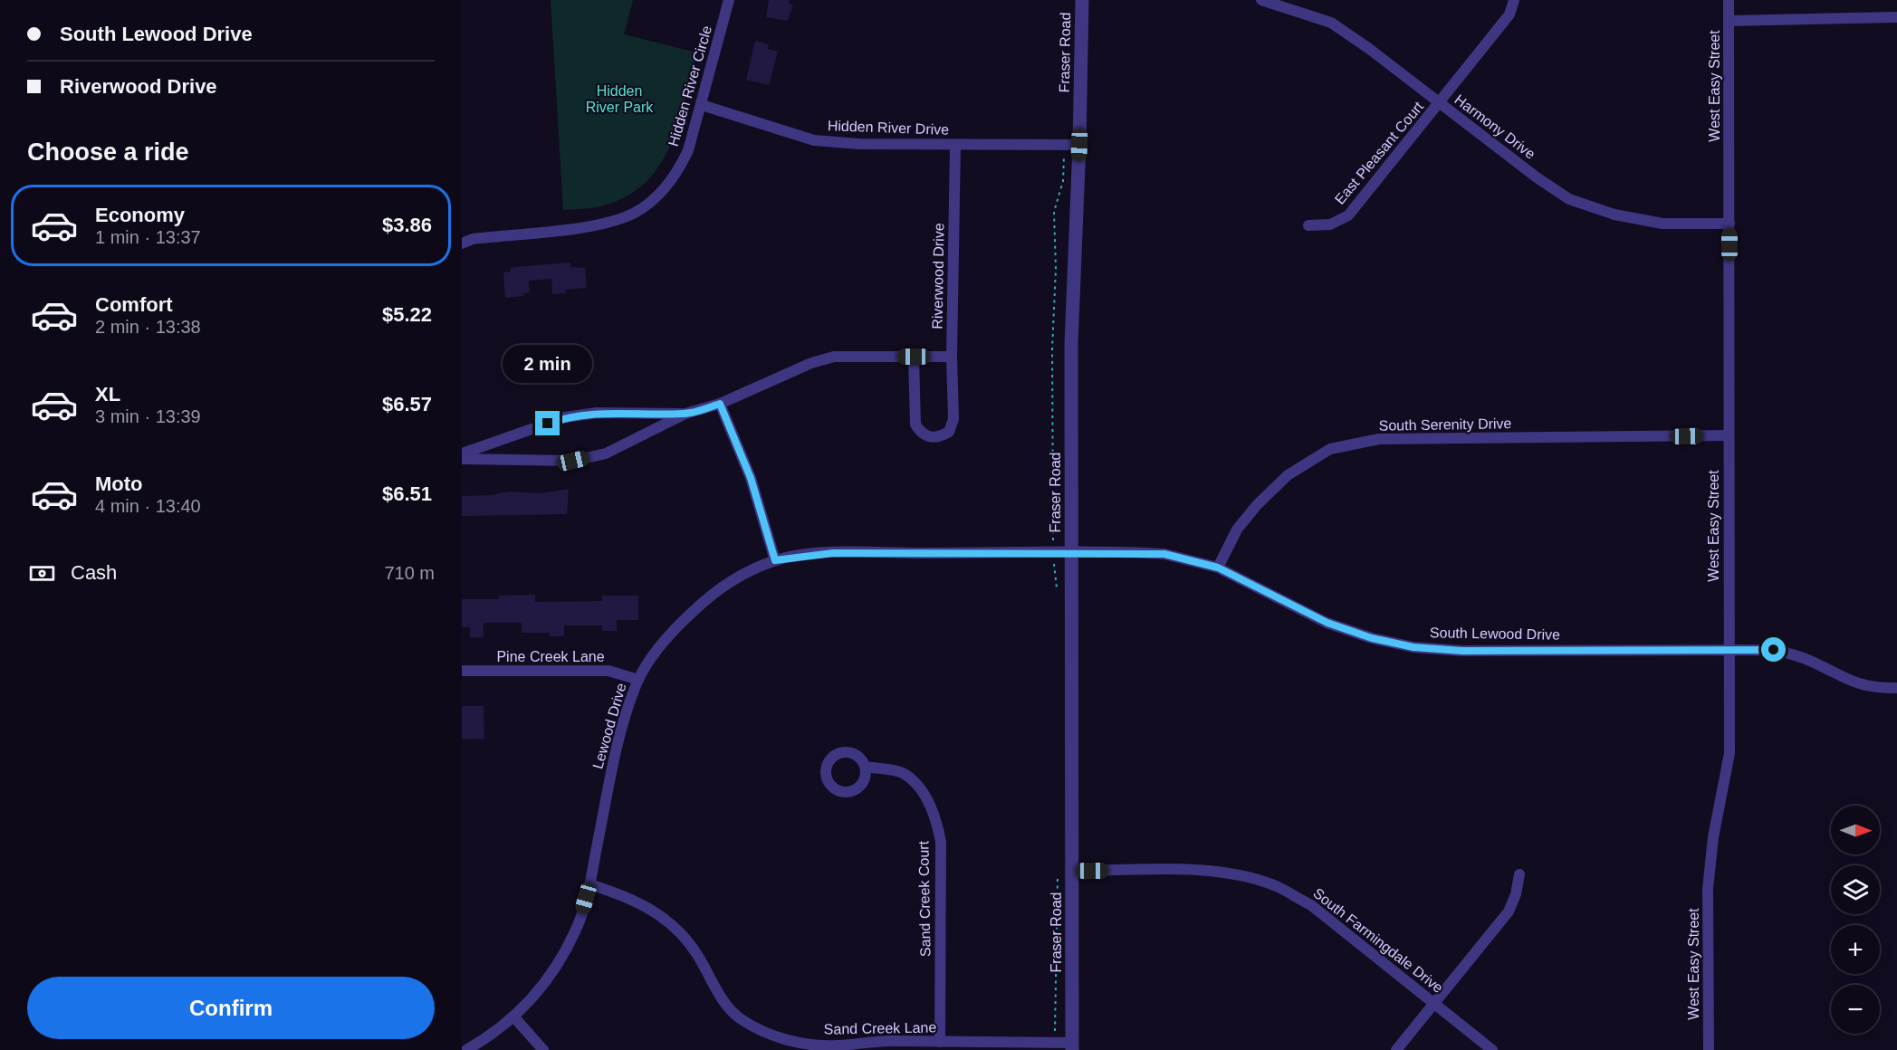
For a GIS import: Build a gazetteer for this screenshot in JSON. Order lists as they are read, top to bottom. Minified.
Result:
{"streets":{"street":["Fraser Road","Hidden River Circle","West Easy Street","Harmony Drive","Hidden River Drive","East Pleasant Court","Riverwood Drive","South Serenity Drive","South Lewood Drive","Pine Creek Lane","Lewood Drive","Sand Creek Court","South Farmingdale Drive","Sand Creek Lane"]},"crossings":[["Fraser Road","Hidden River Drive"],["Fraser Road","South Lewood Drive"],["Fraser Road","Lewood Drive"],["Fraser Road","South Farmingdale Drive"],["Fraser Road","Sand Creek Lane"],["Hidden River Circle","Hidden River Drive"],["West Easy Street","Harmony Drive"],["West Easy Street","South Serenity Drive"],["West Easy Street","South Lewood Drive"],["Harmony Drive","East Pleasant Court"],["Hidden River Drive","Riverwood Drive"],["South Serenity Drive","South Lewood Drive"],["South Lewood Drive","Lewood Drive"],["Pine Creek Lane","Lewood Drive"],["Lewood Drive","Sand Creek Lane"],["Sand Creek Court","Sand Creek Lane"]],"parks":["Hidden River Park"],"north":"right","page":{"banner":["South Lewood Drive","Riverwood Drive"],"heading":"Choose a ride","list":[{"name":"Economy","note":"1 min · 13:37","value":"$3.86"},{"name":"Comfort","note":"2 min · 13:38","value":"$5.22"},{"name":"XL","note":"3 min · 13:39","value":"$6.57"},{"name":"Moto","note":"4 min · 13:40","value":"$6.51"}],"bubble":"2 min","pay":["Cash","710 m"],"map_buttons":["+","−"],"buttons":"Confirm"}}
